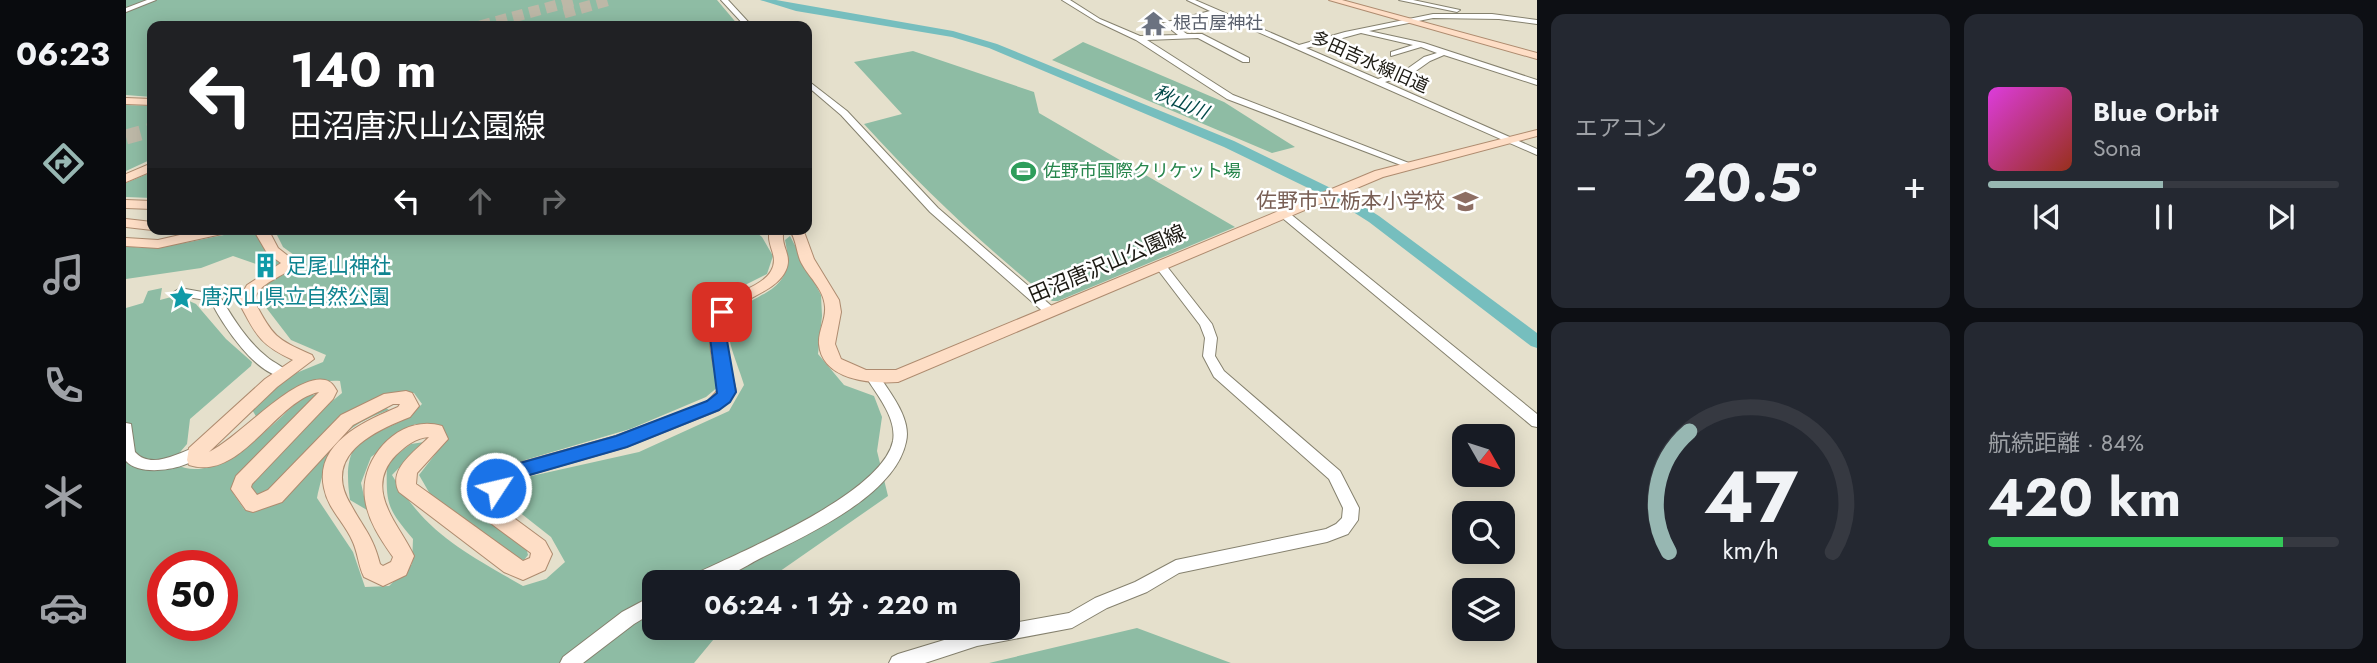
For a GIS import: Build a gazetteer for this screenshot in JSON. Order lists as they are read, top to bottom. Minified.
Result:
{"streets":{"main road":["田沼唐沢山公園線"],"street":["多田吉水線旧道"]},"crossings":[["多田吉水線旧道","田沼唐沢山公園線"]],"water":["秋山川"],"places":{"temple":["根古屋神社"],"sports":["佐野市国際クリケット場"],"school or university":["佐野市立栃本小学校"],"building":["足尾山神社"],"place":["唐沢山県立自然公園"]},"north":"bottom right","page":{"tabs":"06:23","tile":["エアコン",["航続距離 · 84%","420 km"]],"turn":["140 m","田沼唐沢山公園線"],"song":["Blue Orbit","Sona"],"heat":["−","20.5°","+"],"limit":"50","trip":"06:24 · 1 分 · 220 m","gauge":["47","km/h"]}}
